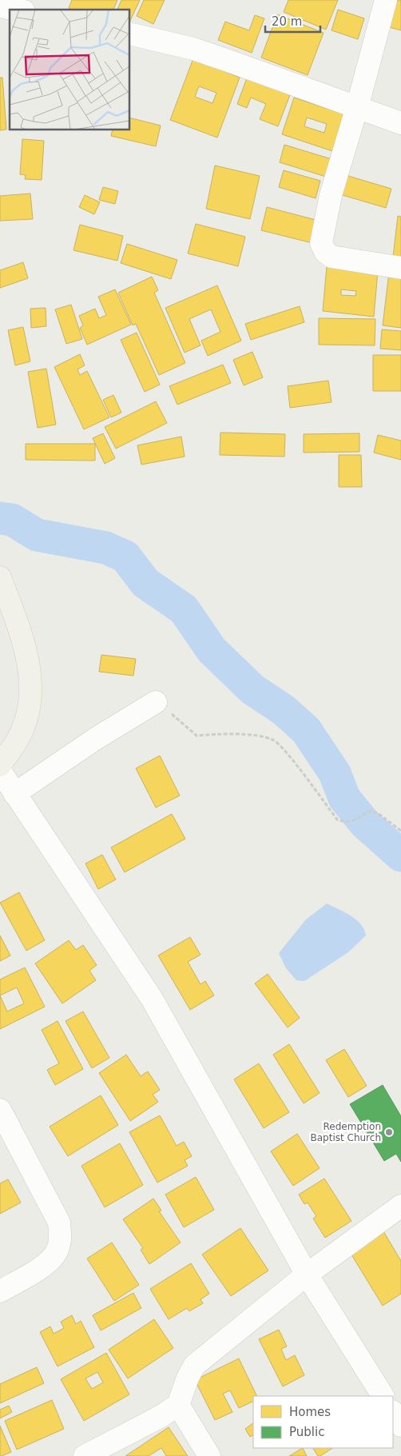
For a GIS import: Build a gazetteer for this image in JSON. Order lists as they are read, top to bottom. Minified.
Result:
{"places":["Redemption Baptist Church"],"legend":["Homes","Public"],"scale_bar":"20 m"}
